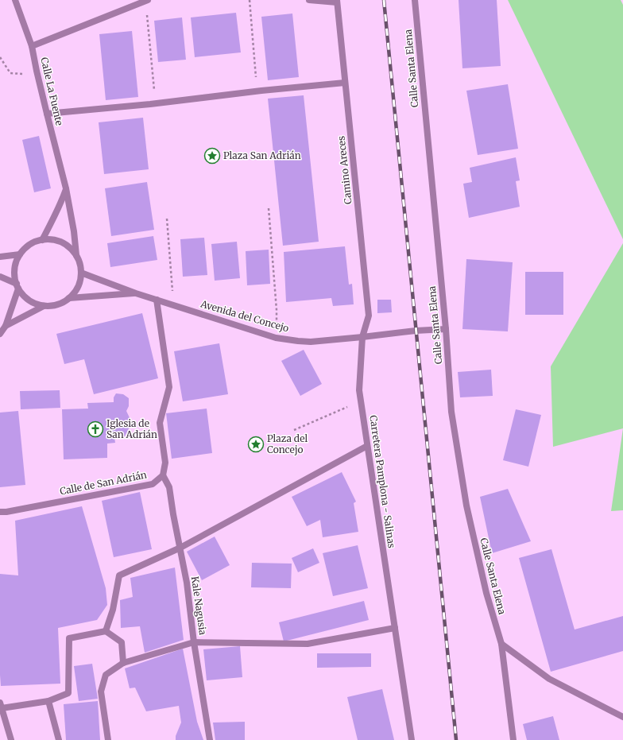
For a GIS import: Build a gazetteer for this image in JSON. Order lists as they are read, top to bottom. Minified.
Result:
{"streets":{"street":["Calle Santa Elena","Calle La Fuente","Camino Areces","Avenida del Concejo","Carretera Pamplona - Salinas","Calle de San Adrián","Kale Nagusia"]},"crossings":[["Calle Santa Elena","Avenida del Concejo"],["Calle La Fuente","Avenida del Concejo"],["Camino Areces","Avenida del Concejo"],["Camino Areces","Carretera Pamplona - Salinas"],["Avenida del Concejo","Carretera Pamplona - Salinas"],["Calle de San Adrián","Kale Nagusia"]],"places":{"place":["Plaza San Adrián","Plaza del Concejo"],"church":["Iglesia de San Adrián"]}}
